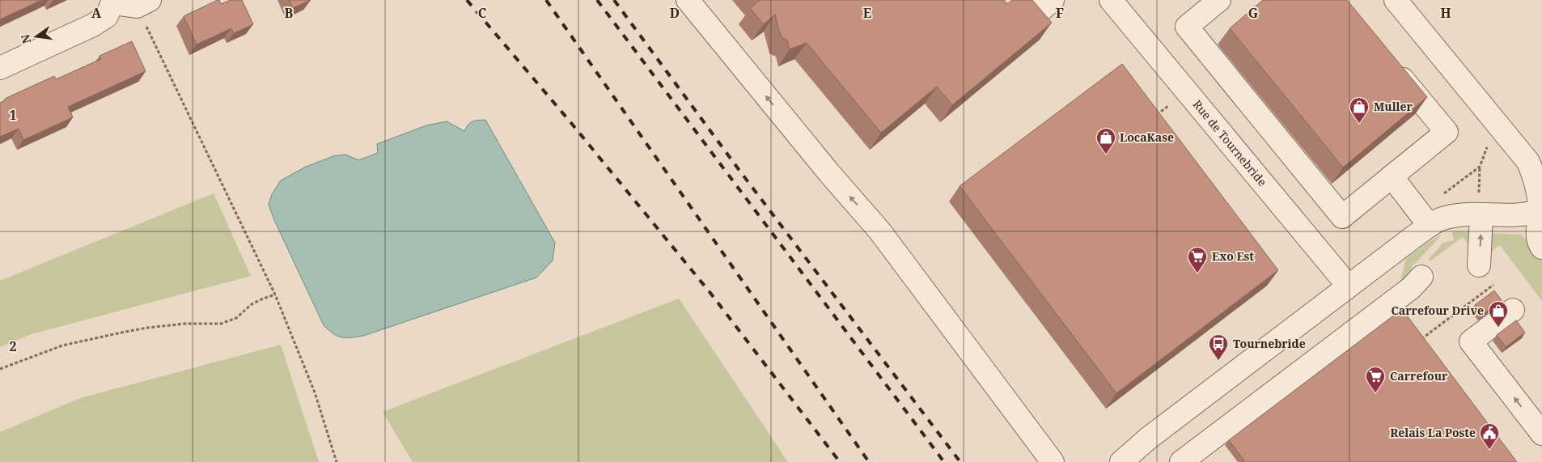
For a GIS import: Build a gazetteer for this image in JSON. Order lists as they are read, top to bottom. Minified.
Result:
{"streets":{"street":["Rue de Tournebride"]},"places":{"shop":["Muller","LocaKase","Carrefour Drive"],"supermarket":["Exo Est","Carrefour"],"bus stop":["Tournebride"],"public building":["Relais La Poste"]},"north":"left","grid":{"columns":["A","B","C","D","E","F","G","H"],"rows":["1","2"]}}
